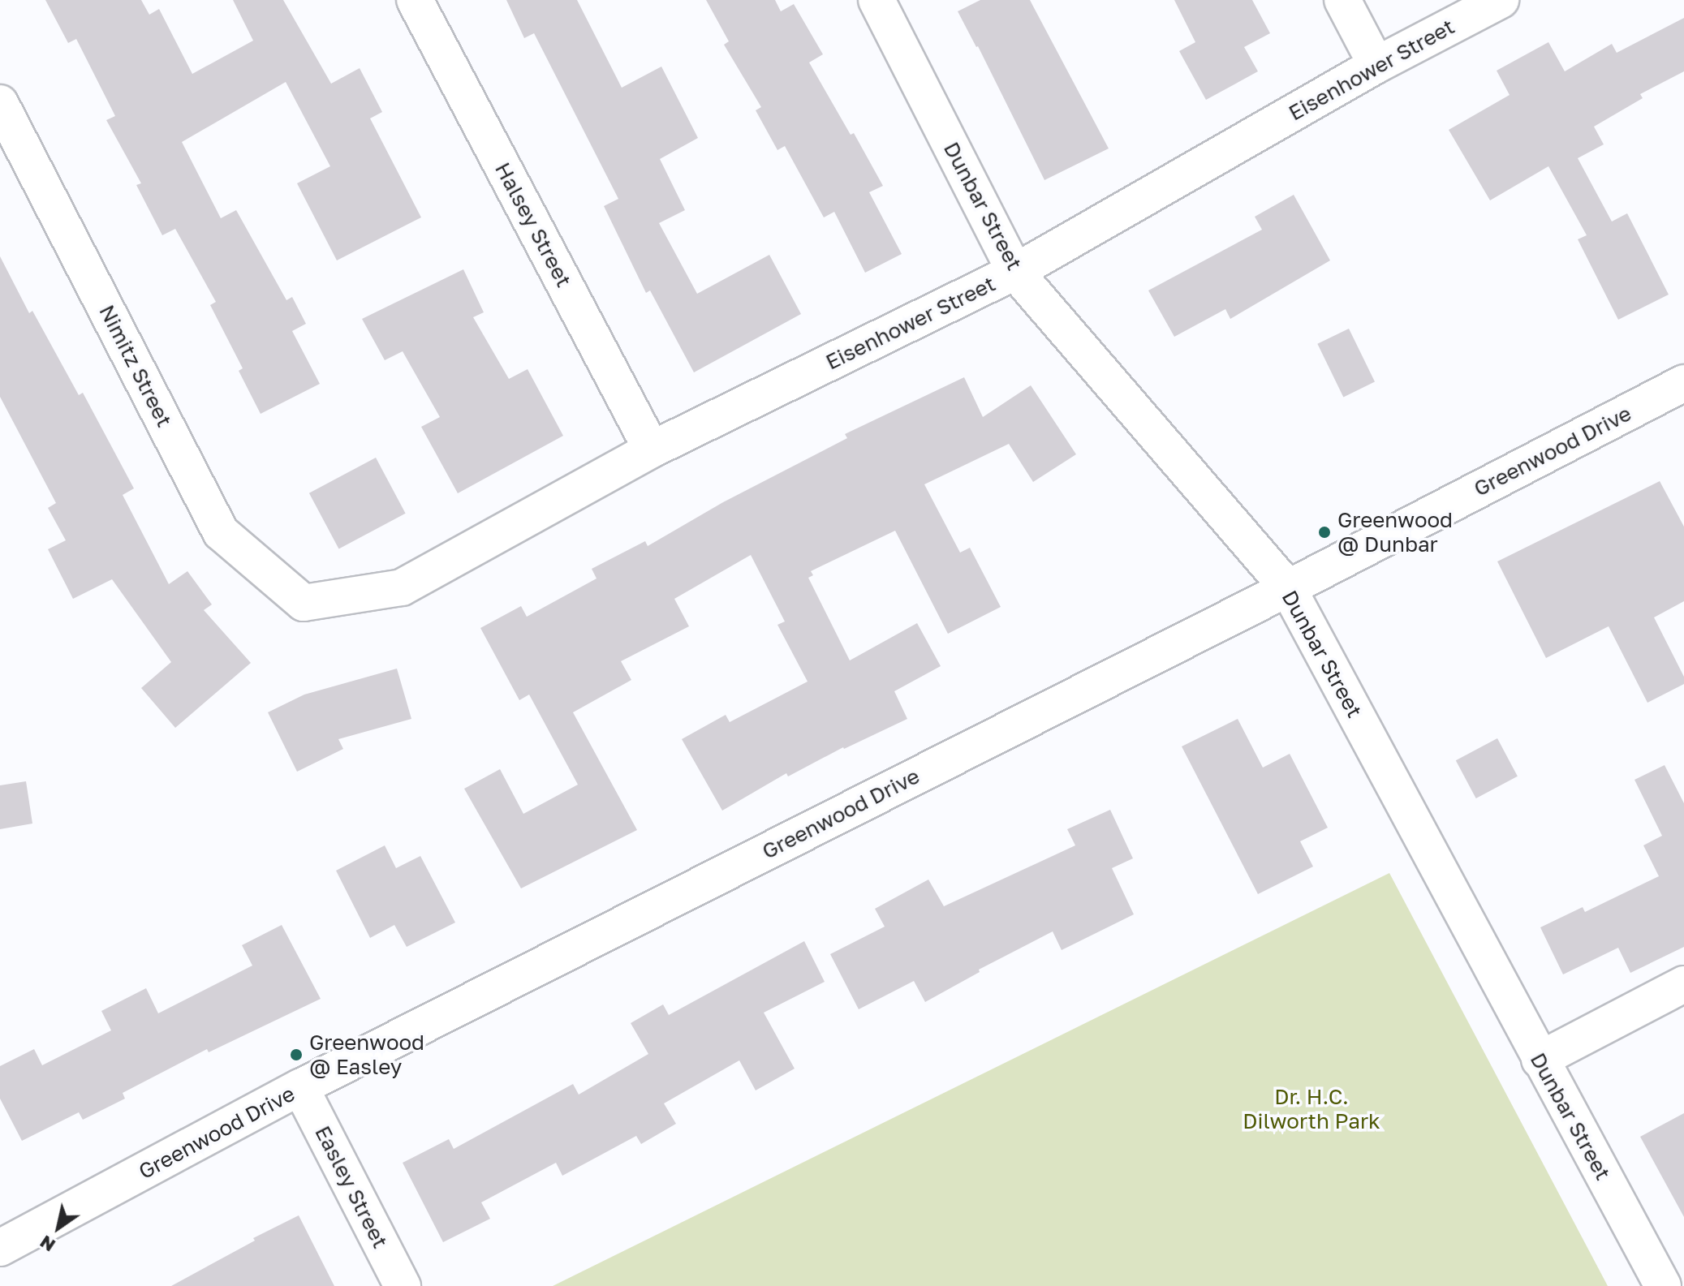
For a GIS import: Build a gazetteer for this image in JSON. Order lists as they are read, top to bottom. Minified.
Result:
{"streets":{"street":["Eisenhower Street","Dunbar Street","Halsey Street","Nimitz Street","Greenwood Drive","Easley Street"]},"crossings":[["Eisenhower Street","Dunbar Street"],["Eisenhower Street","Halsey Street"],["Eisenhower Street","Nimitz Street"],["Dunbar Street","Greenwood Drive"],["Greenwood Drive","Easley Street"]],"parks":["Dr. H.C. Dilworth Park"],"places":["Greenwood @ Dunbar","Greenwood @ Easley"],"north":"bottom left"}
